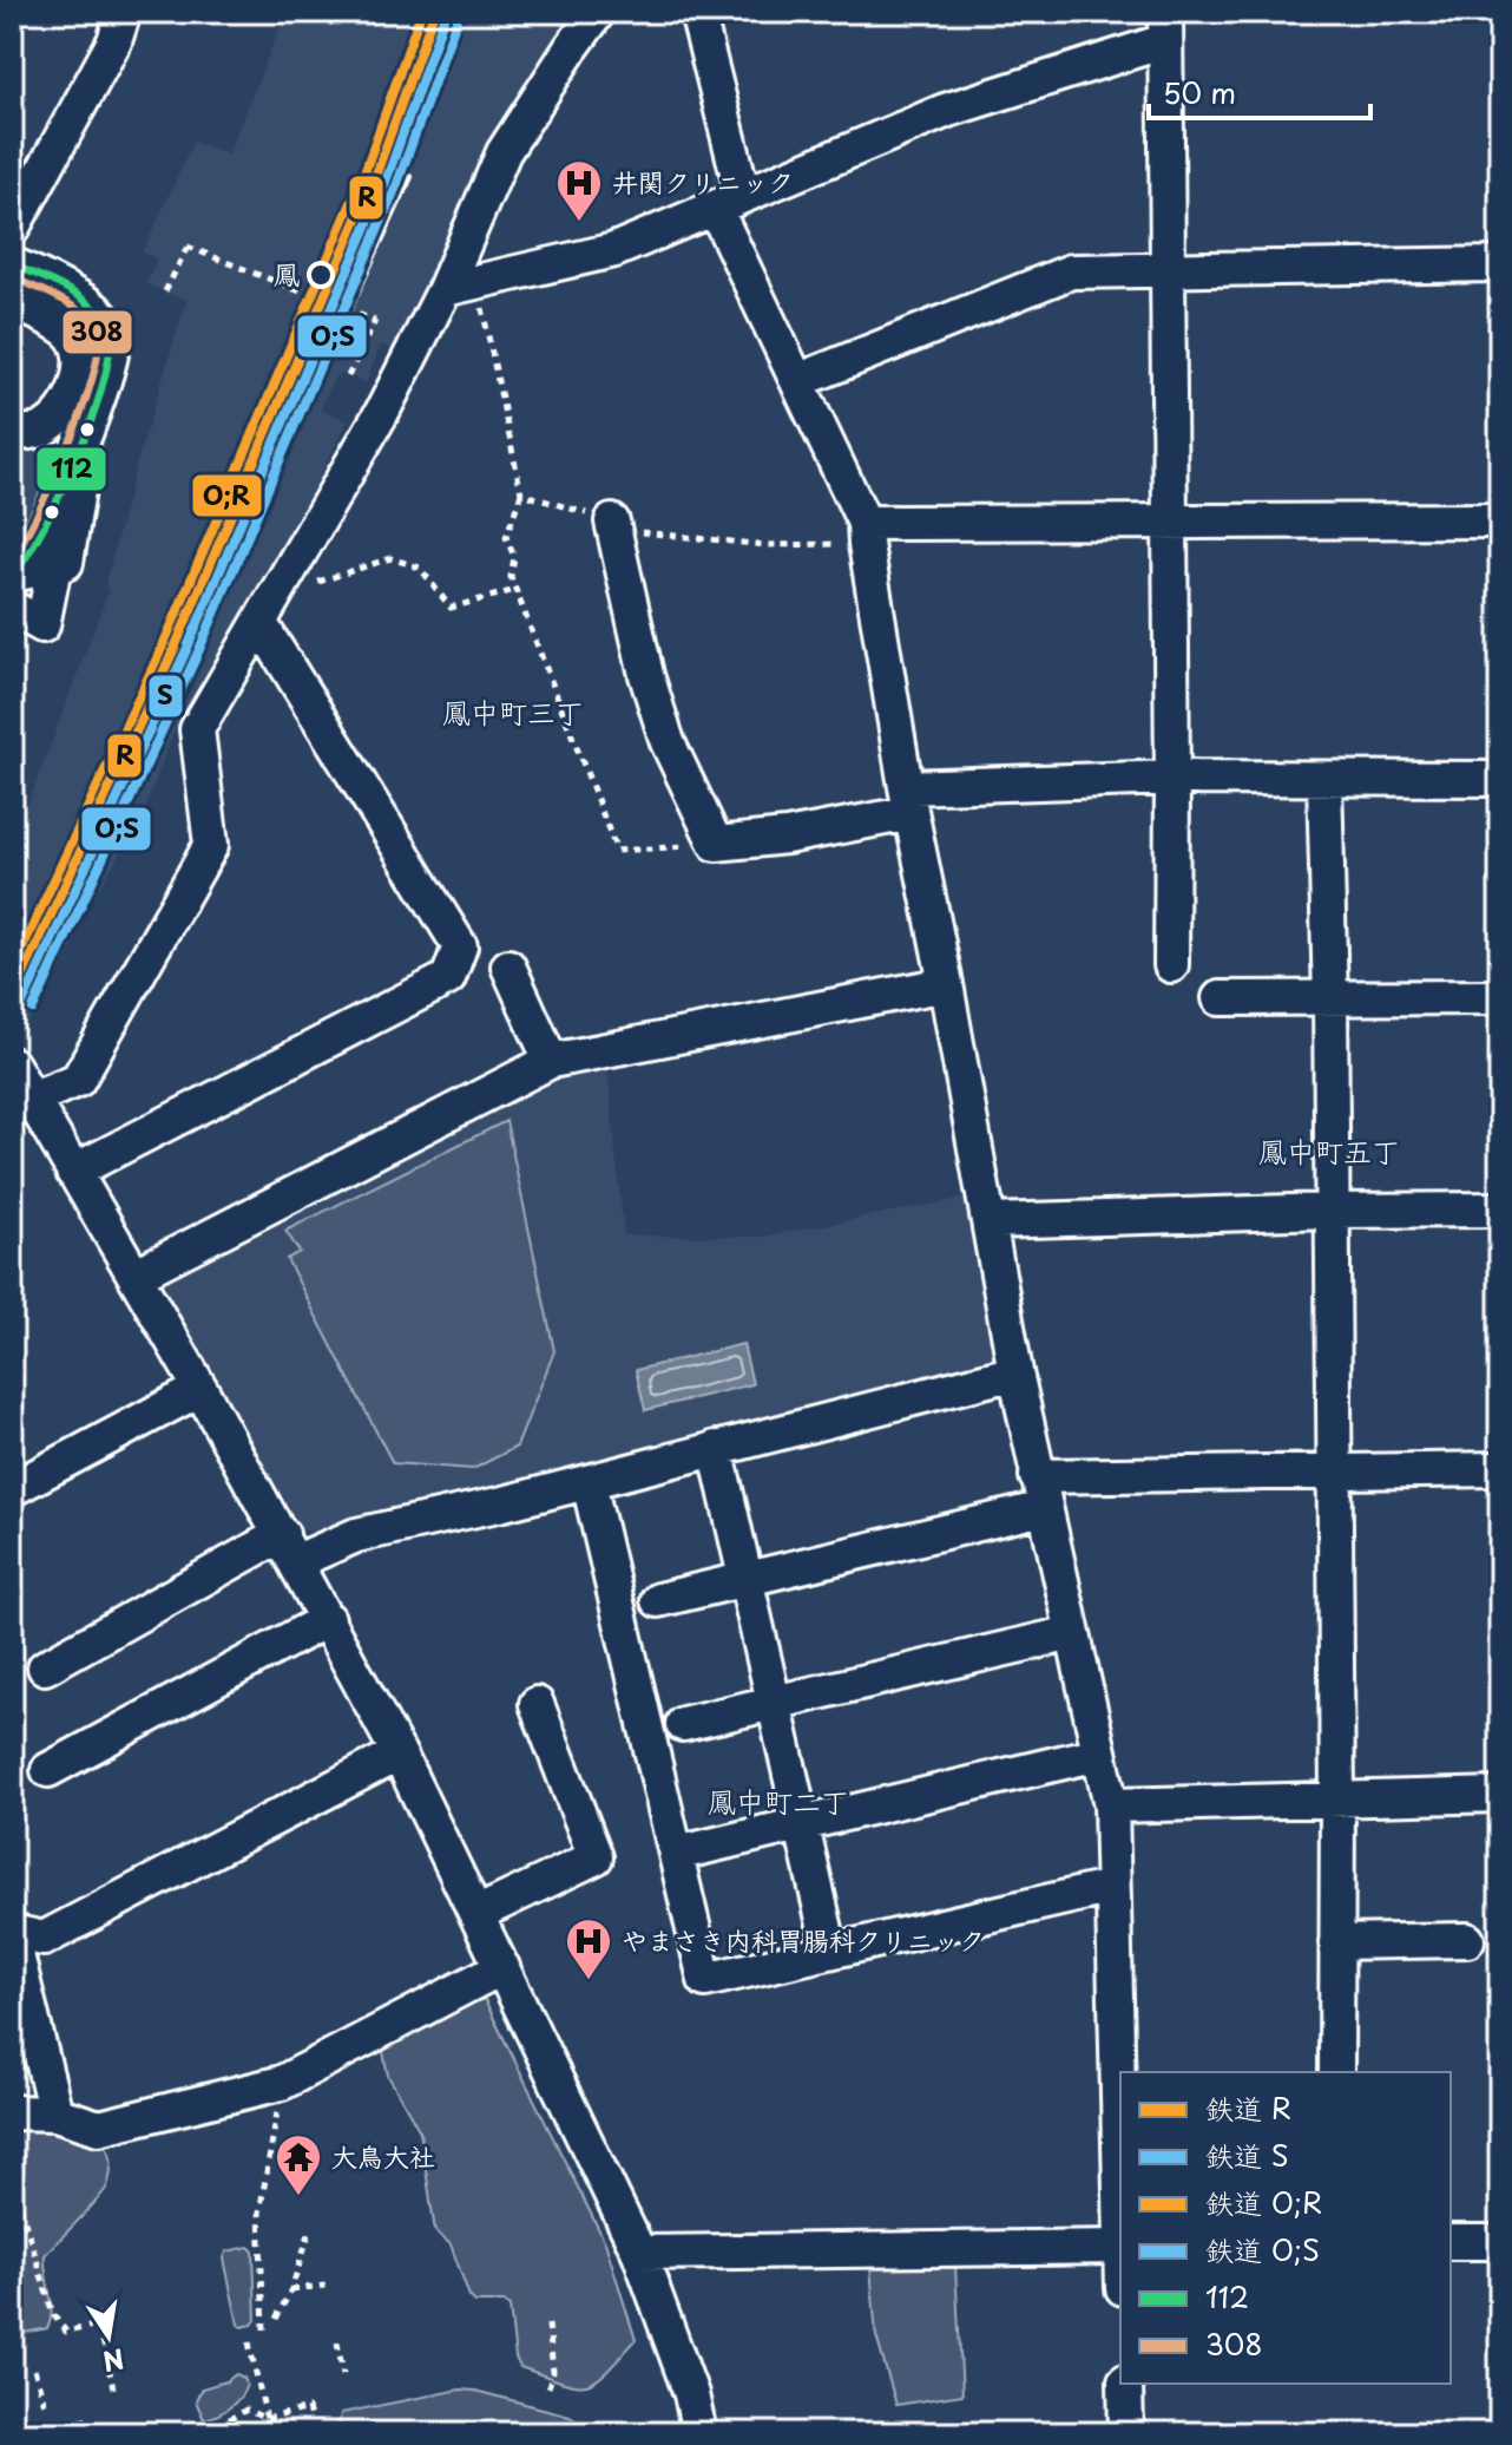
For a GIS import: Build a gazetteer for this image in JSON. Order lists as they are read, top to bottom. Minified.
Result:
{"districts":["鳳中町三丁","鳳中町五丁","鳳中町二丁"],"places":{"hospital":["井関クリニック","やまさき内科胃腸科クリニック"],"other":["鳳"],"temple":["大鳥大社"]},"lines":["rail line R","rail line O;R","rail line S","rail line O;S","transit line 112","transit line 308"],"legend":["鉄道 R","鉄道 S","鉄道 O;R","鉄道 O;S","112","308"],"scale_bar":"50 m","north":"bottom"}
